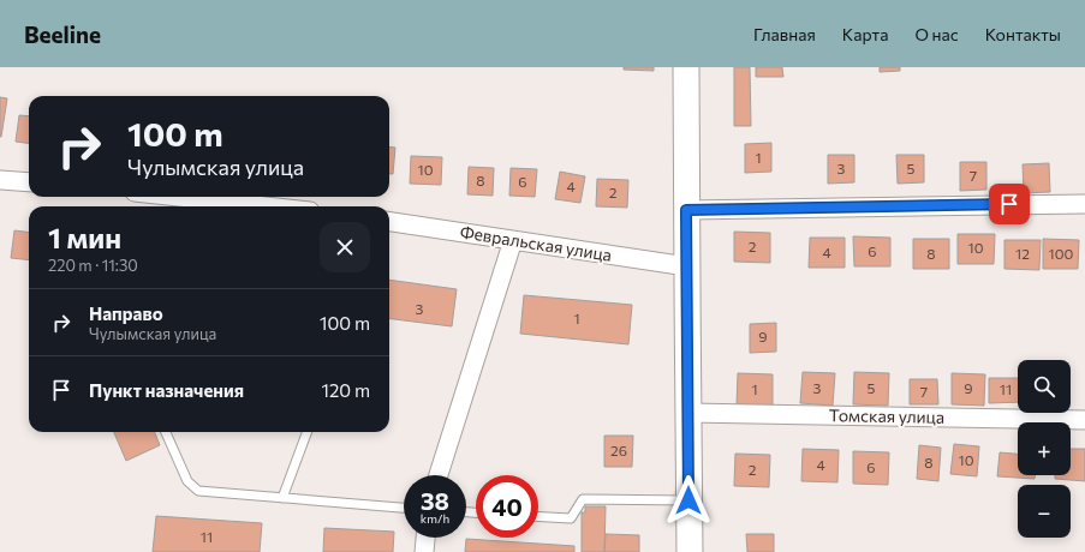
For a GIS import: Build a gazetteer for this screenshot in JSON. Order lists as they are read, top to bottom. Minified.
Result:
{"streets":{"street":["Февральская улица","Томская улица"]},"house_numbers":["1","3","5","10","7","8","6","4","2","2","10","6","4","8","12","100","3","1","9","3","5","9","1","11","7","26","10","8","4","6","2","11"],"page":{"header":"Beeline","nav":["Главная","Карта","О нас","Контакты"],"turn":["100 m","Чулымская улица"],"heading":["1 мин","220 m · 11:30"],"list":[{"name":"Направо","note":"Чулымская улица","value":"100 m"},{"name":"Пункт назначения","value":"120 m"}],"map_buttons":["+","−"],"speed":"38 km/h","limit":"40"}}
